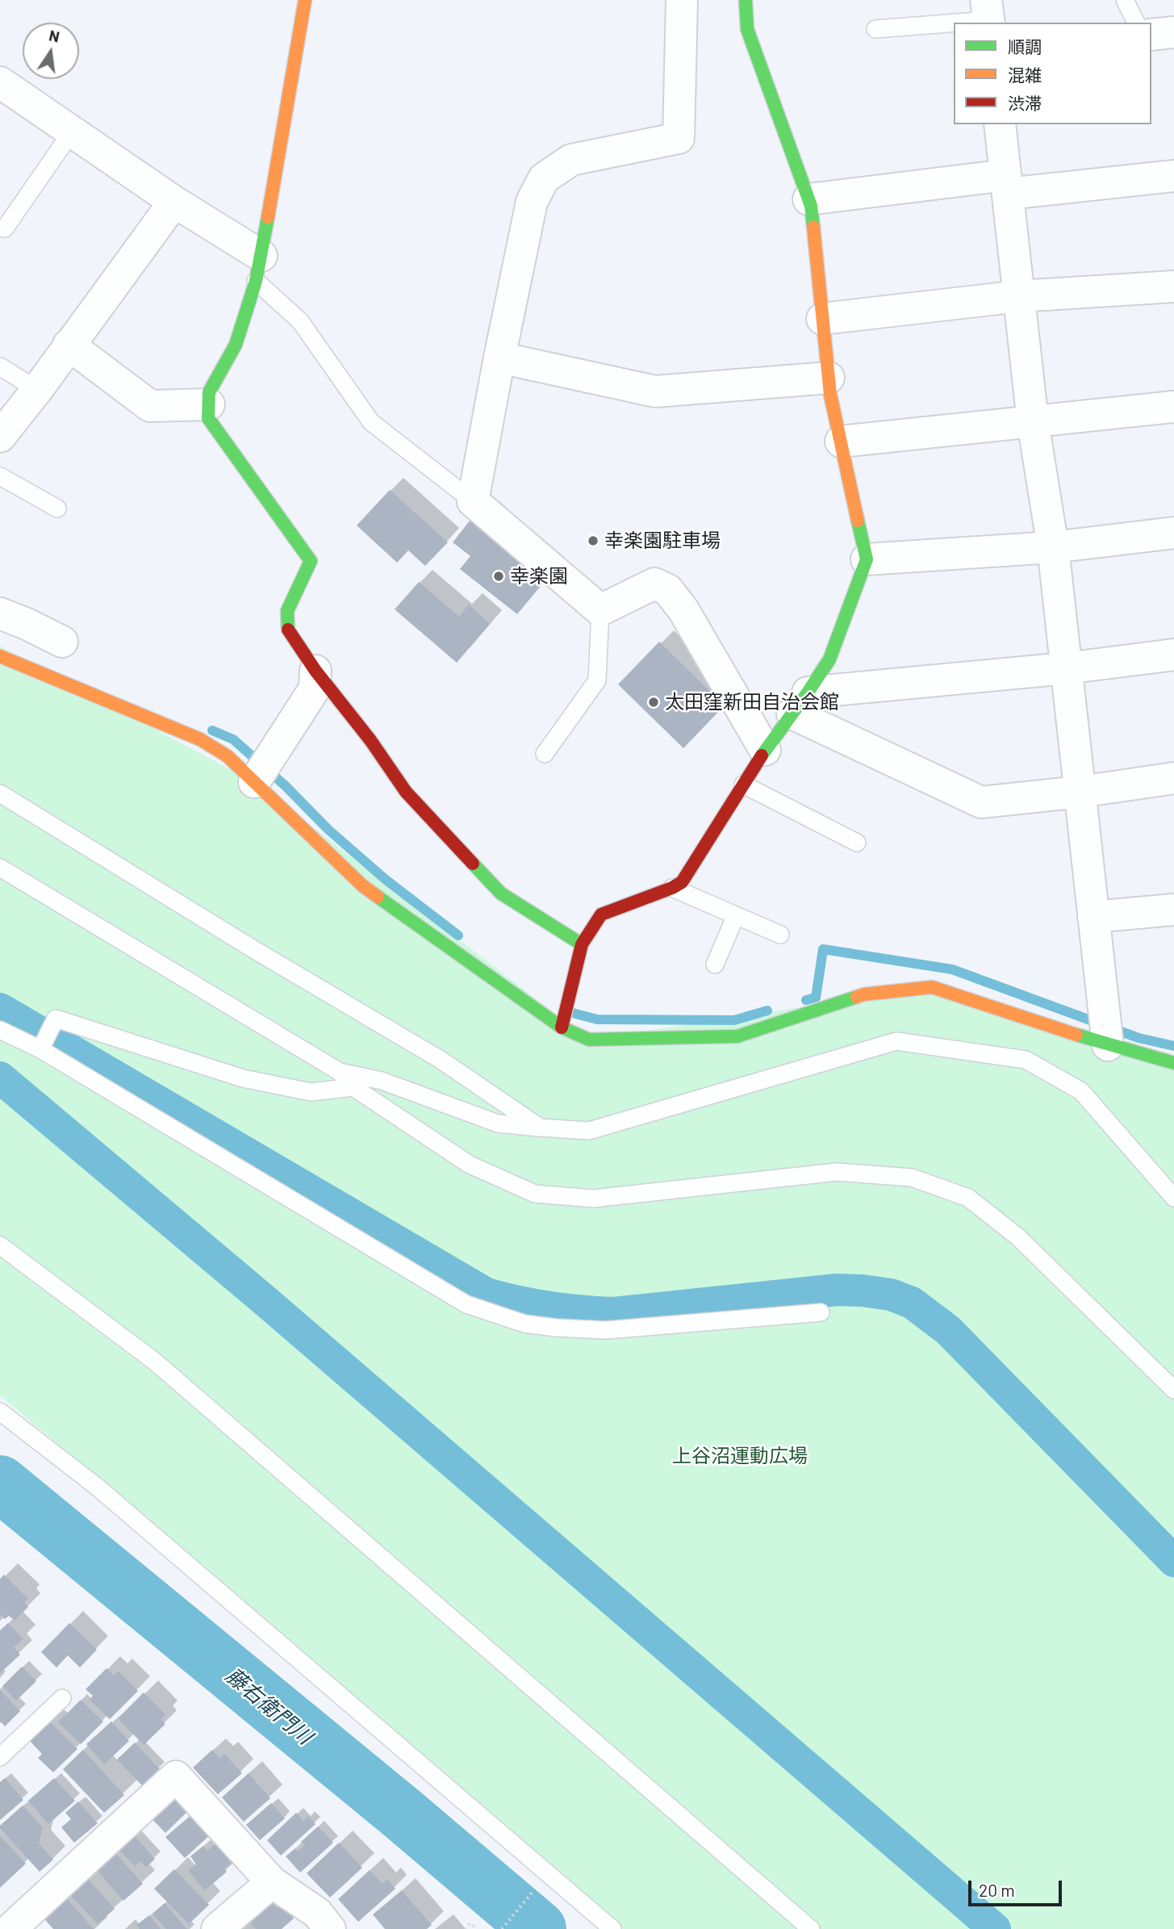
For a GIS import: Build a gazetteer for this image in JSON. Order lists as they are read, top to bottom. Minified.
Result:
{"water":["藤右衛門川"],"parks":["上谷沼運動広場"],"places":["幸楽園駐車場","幸楽園","太田窪新田自治会館"],"legend":["順調","混雑","渋滞"],"scale_bar":"20 m","north":"top"}
